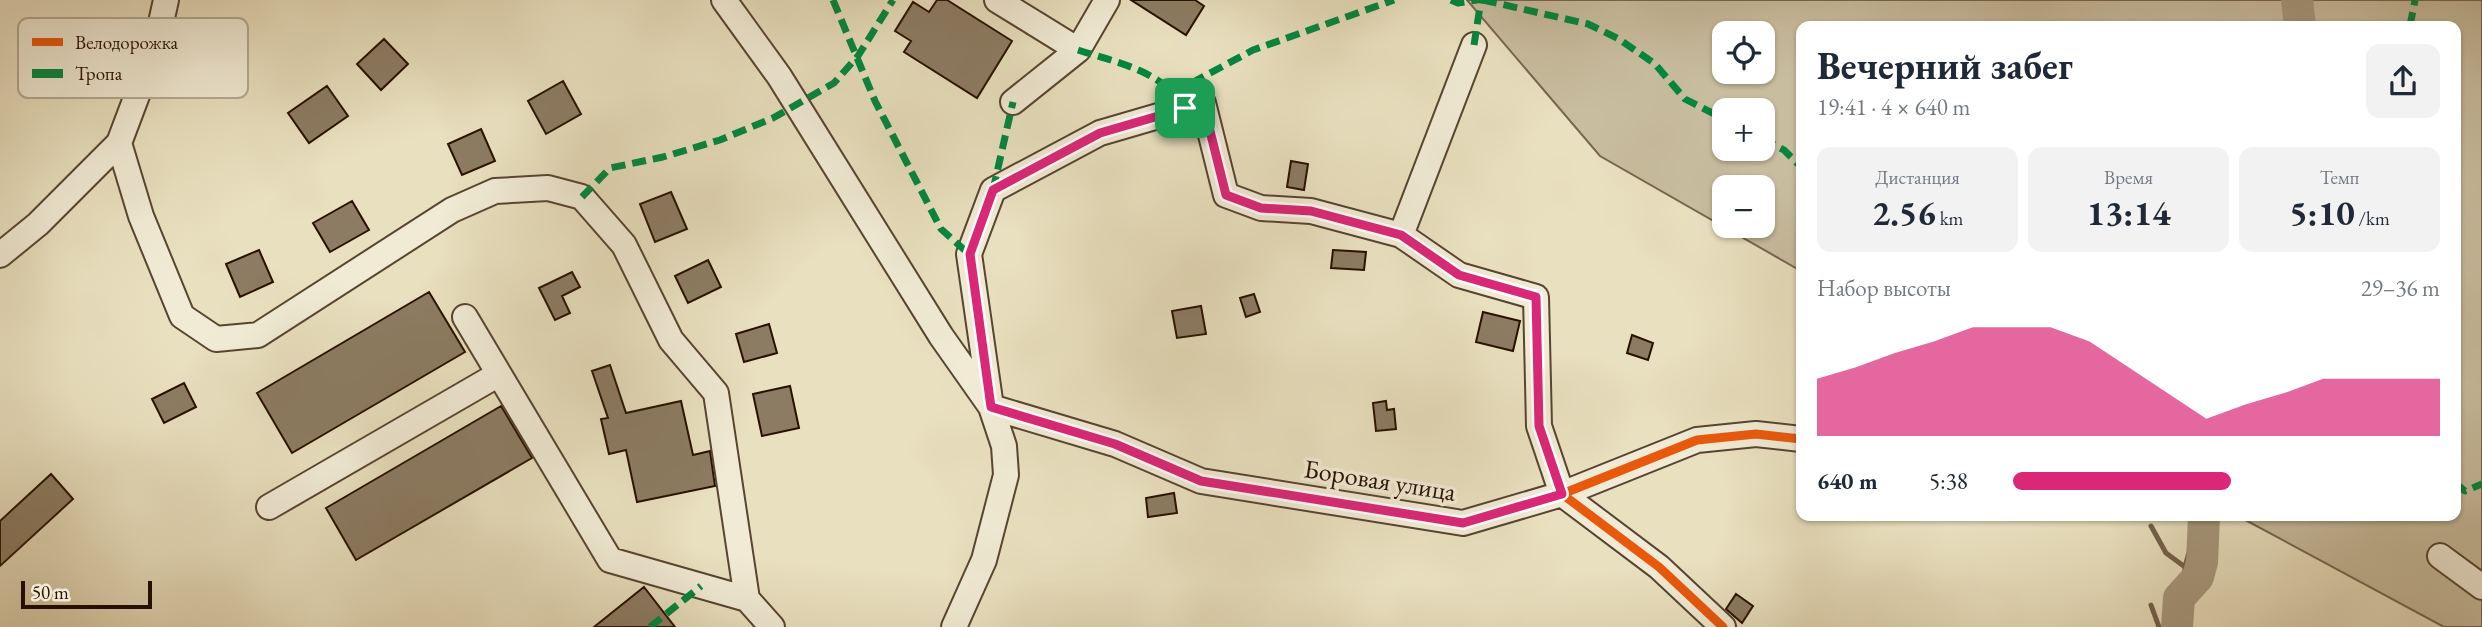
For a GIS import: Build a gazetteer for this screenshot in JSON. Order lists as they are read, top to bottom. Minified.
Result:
{"streets":{"street":["Боровая улица"]},"legend":["Велодорожка","Тропа"],"scale_bar":"50 m","page":{"map_buttons":["+","−"],"heading":["Вечерний забег","19:41 · 4 × 640 m"],"stats":[["Дистанция","2.56 km"],["Время","13:14"],["Темп","5:10 /km"]],"chart":["Набор высоты","29–36 m"],"list":[{"name":"640 m","note":"5:38"}],"scale":"50 m"}}
